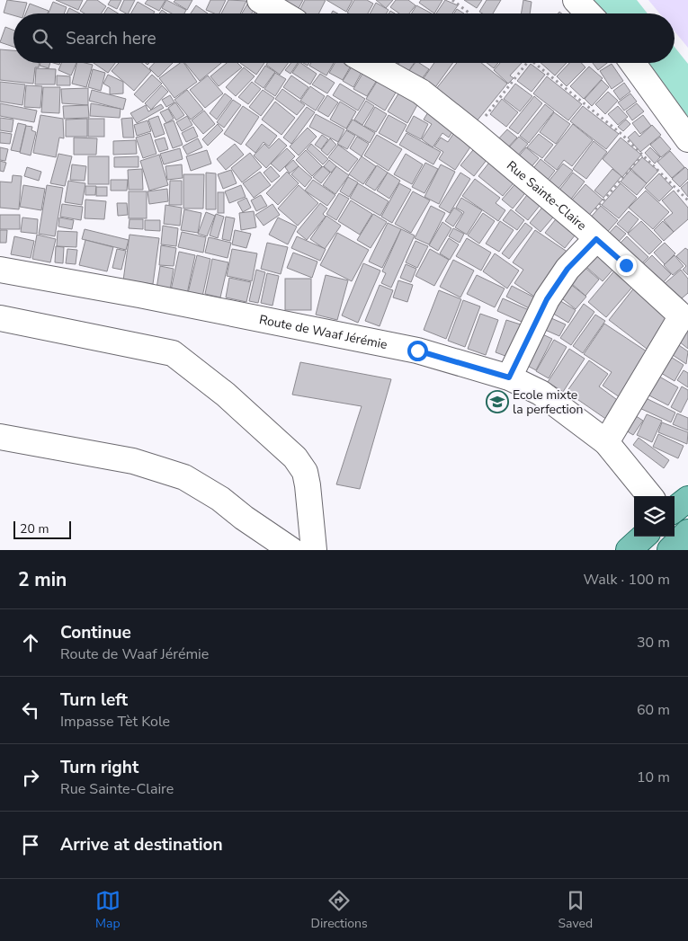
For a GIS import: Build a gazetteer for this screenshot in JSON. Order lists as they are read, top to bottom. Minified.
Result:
{"streets":{"street":["Rue Sainte-Claire","Route de Waaf Jérémie"]},"crossings":[["Rue Sainte-Claire","Route de Waaf Jérémie"]],"places":{"school or university":["Ecole mixte la perfection"]},"scale_bar":"20 m","page":{"search":"Search here","scale":"20 m","heading":["2 min","Walk · 100 m"],"list":[["Continue","Route de Waaf Jérémie","30 m"],["Turn left","Impasse Tèt Kole","60 m"],["Turn right","Rue Sainte-Claire","10 m"],"Arrive at destination"],"nav":["Map","Directions","Saved"]}}
